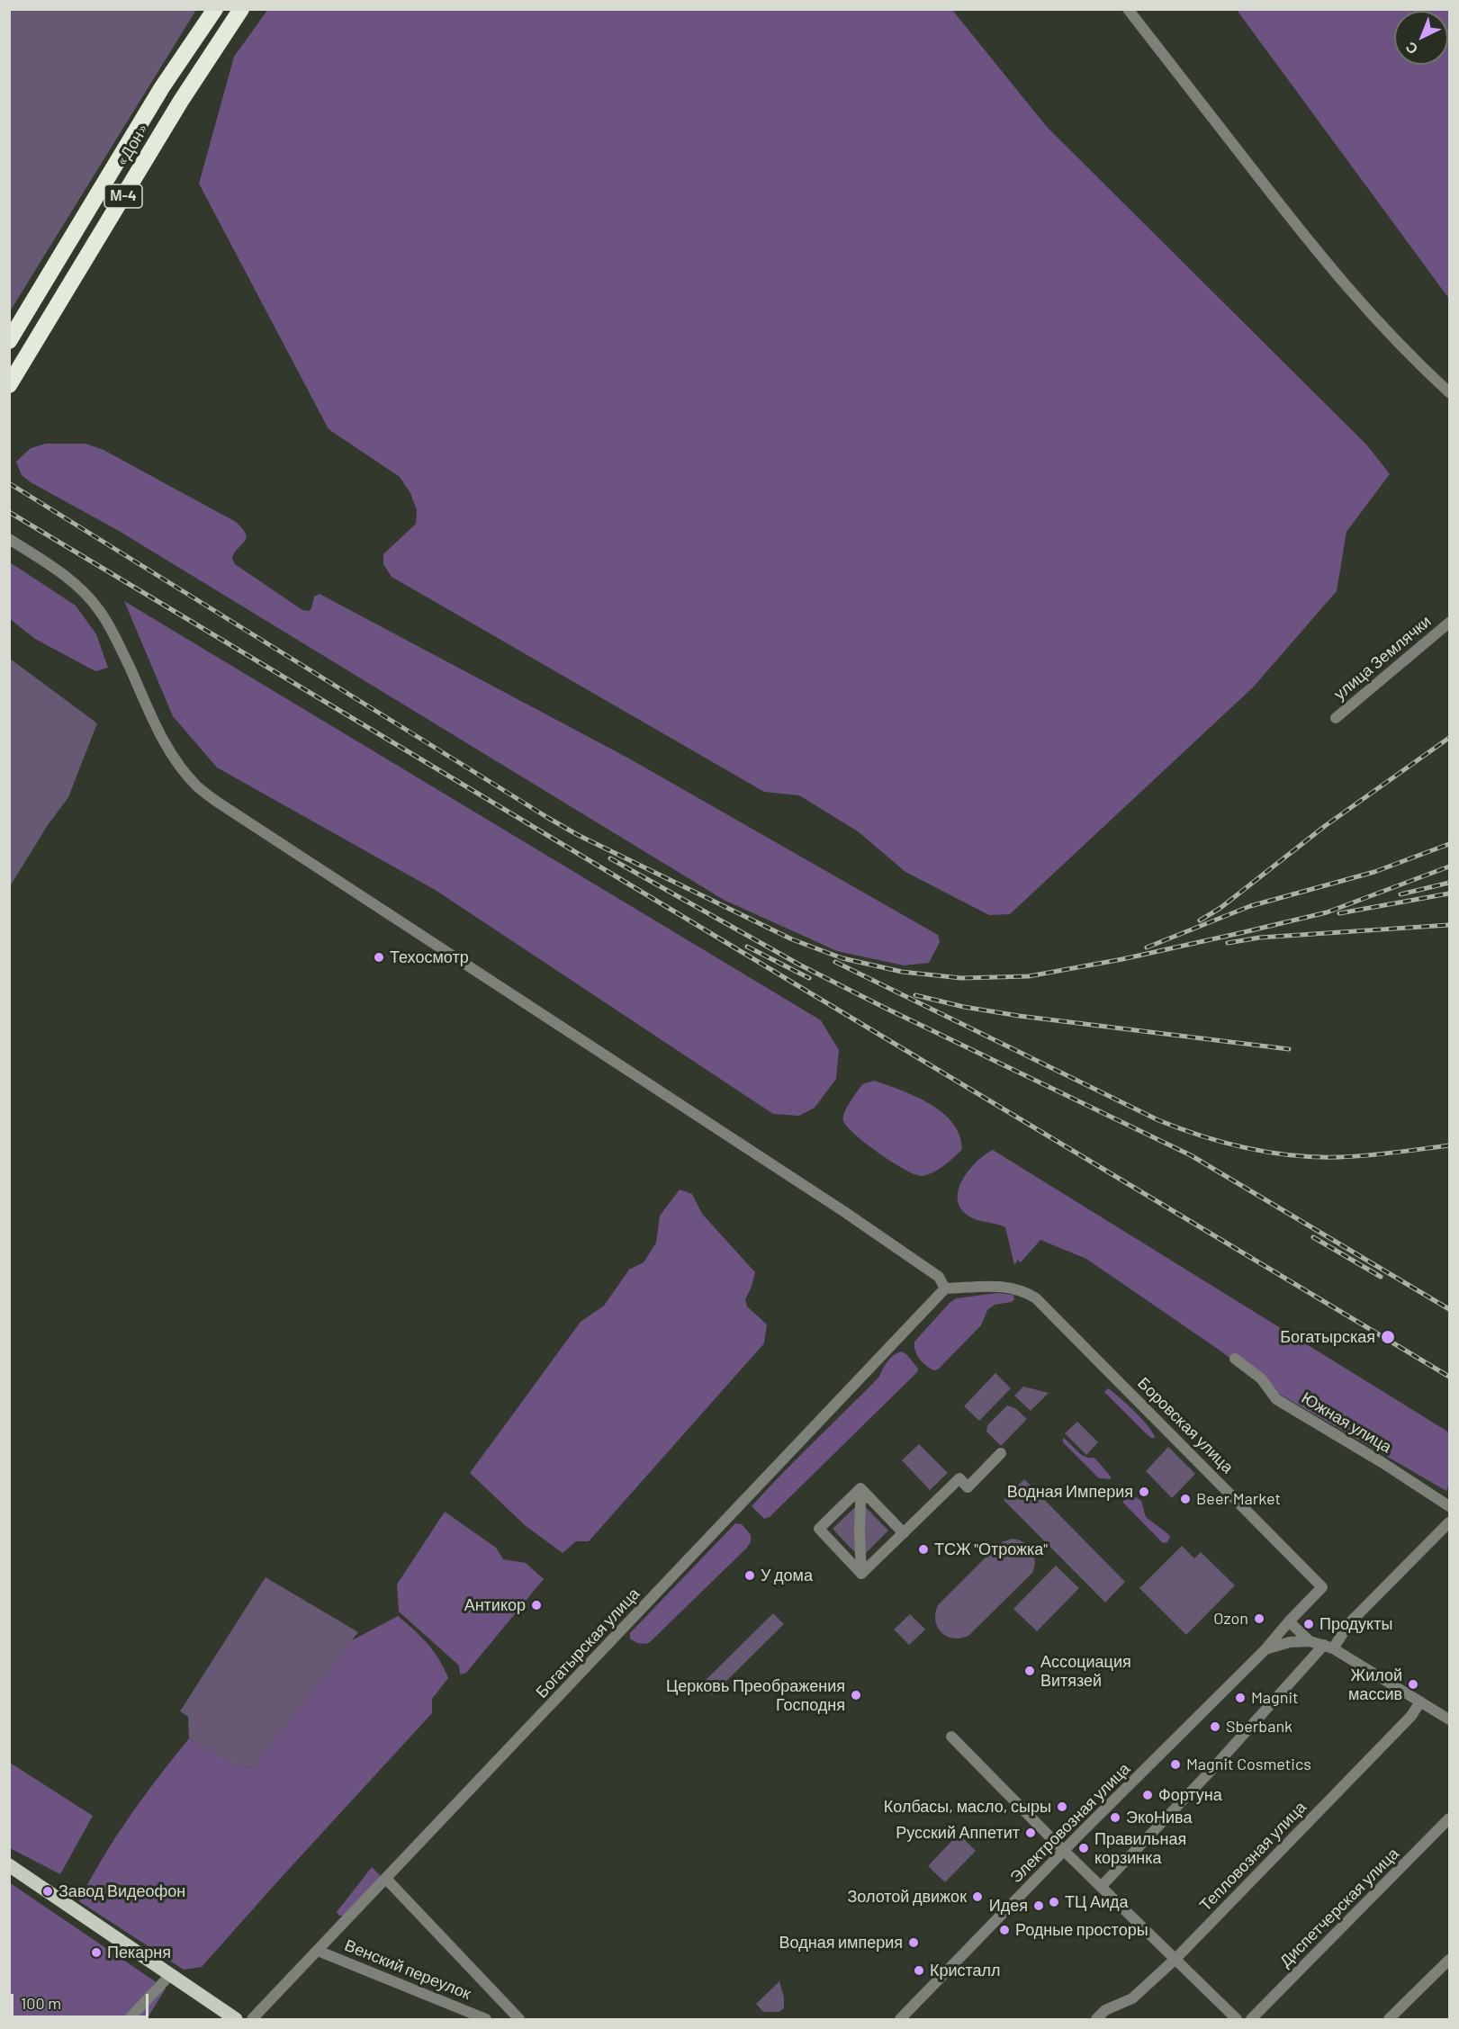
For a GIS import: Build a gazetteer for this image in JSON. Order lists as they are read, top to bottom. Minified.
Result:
{"streets":{"highway":["«Дон»","М-4"],"street":["улица Землячки","Южная улица","Боровская улица","Богатырская улица","Электровозная улица","Тепловозная улица","Диспетчерская улица","Венский переулок"]},"crossings":[["Боровская улица","Богатырская улица"],["Боровская улица","Электровозная улица"],["Богатырская улица","Венский переулок"]],"places":["Техосмотр","Богатырская","Водная Империя","Beer Market","ТСЖ \"Отрожка\"","У дома","Антикор","Ozon","Продукты","Ассоциация Витязей","Жилой массив","Церковь Преображения Господня","Magnit","Sberbank","Magnit Cosmetics","Фортуна","Колбасы, масло, сыры","ЭкоНива","Русский Аппетит","Правильная корзинка","Завод Видеофон","Золотой движок","ТЦ Аида","Идея","Родные просторы","Водная империя","Пекарня","Кристалл"],"scale_bar":"100 m","north":"bottom left"}
